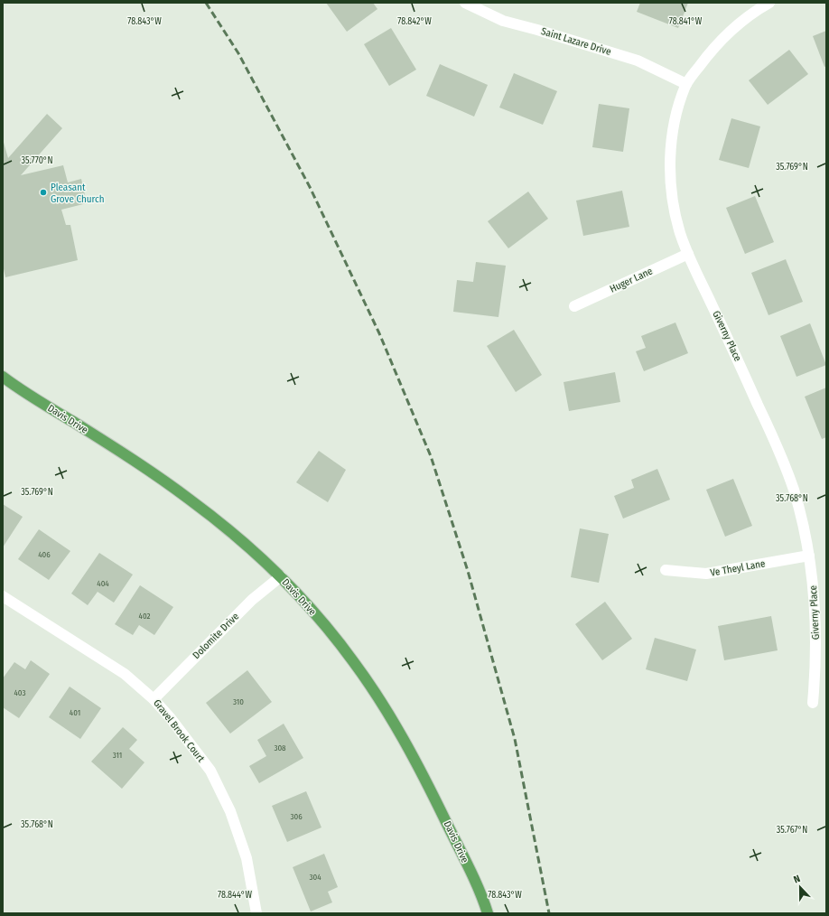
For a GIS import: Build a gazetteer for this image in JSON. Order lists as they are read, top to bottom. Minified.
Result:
{"streets":{"main road":["Davis Drive"],"street":["Saint Lazare Drive","Huger Lane","Giverny Place","Ve Theyl Lane","Dolomite Drive","Gravel Brook Court"]},"crossings":[["Saint Lazare Drive","Giverny Place"],["Huger Lane","Giverny Place"],["Giverny Place","Ve Theyl Lane"],["Davis Drive","Dolomite Drive"],["Dolomite Drive","Gravel Brook Court"]],"places":["Pleasant Grove Church"],"house_numbers":["406","404","402","403","310","401","308","311","306","304"],"north":"top","coordinates":["78.843°W","78.842°W","78.841°W","35.770°N","35.769°N","35.768°N","35.767°N","78.844°W"]}
